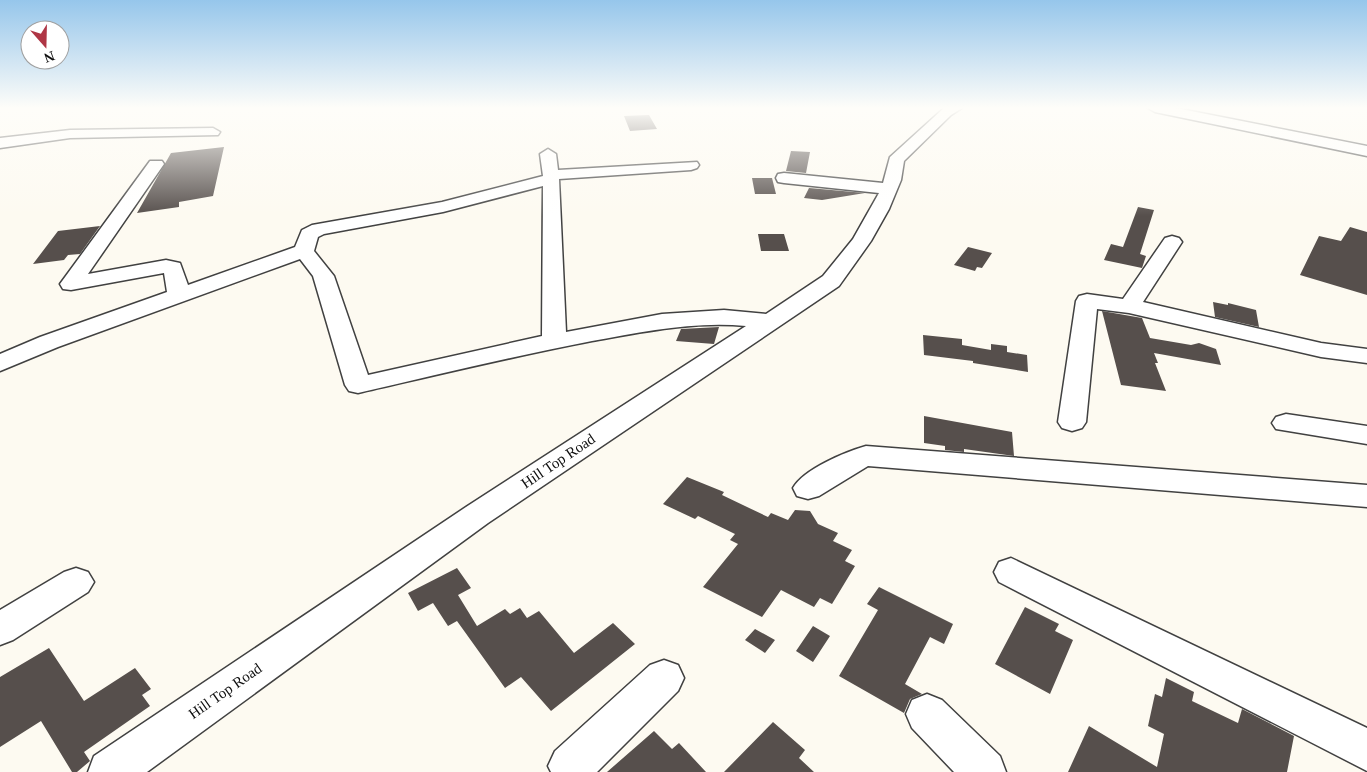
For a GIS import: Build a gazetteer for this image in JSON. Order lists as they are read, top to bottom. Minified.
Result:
{"streets":{"street":["Hill Top Road"]},"north":"bottom"}
